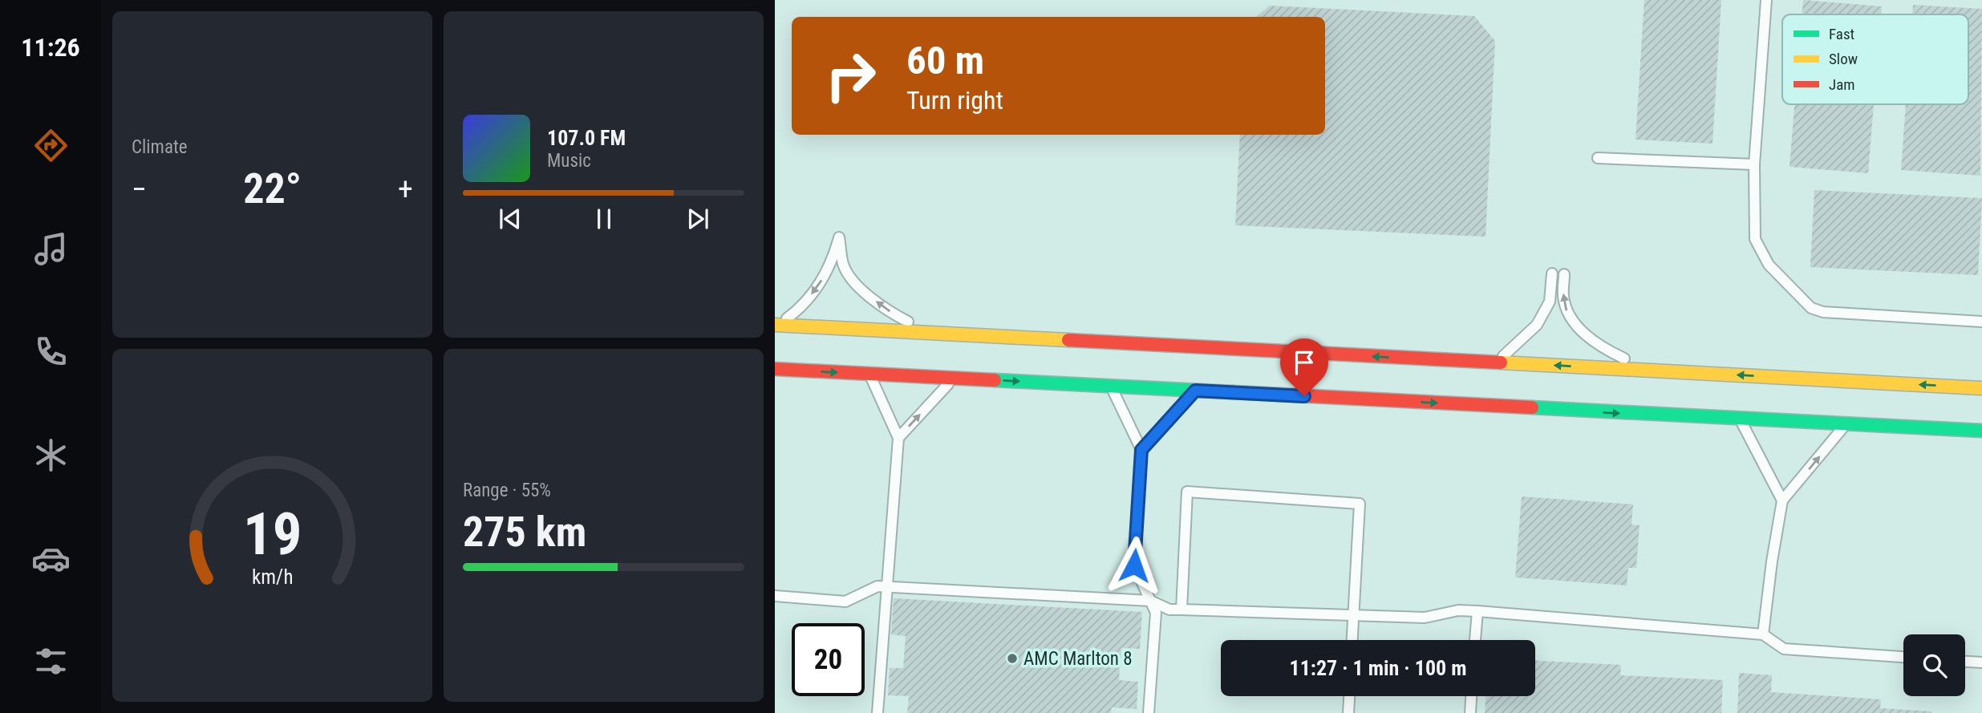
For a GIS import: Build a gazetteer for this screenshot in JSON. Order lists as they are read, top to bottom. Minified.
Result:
{"places":["AMC Marlton 8"],"legend":["Fast","Slow","Jam"],"page":{"tabs":"11:26","tile":["Climate",["Range · 55%","275 km"]],"turn":["60 m","Turn right"],"song":["107.0 FM","Music"],"heat":["−","22°","+"],"limit":"20","trip":"11:27 · 1 min · 100 m","gauge":["19","km/h"]}}
